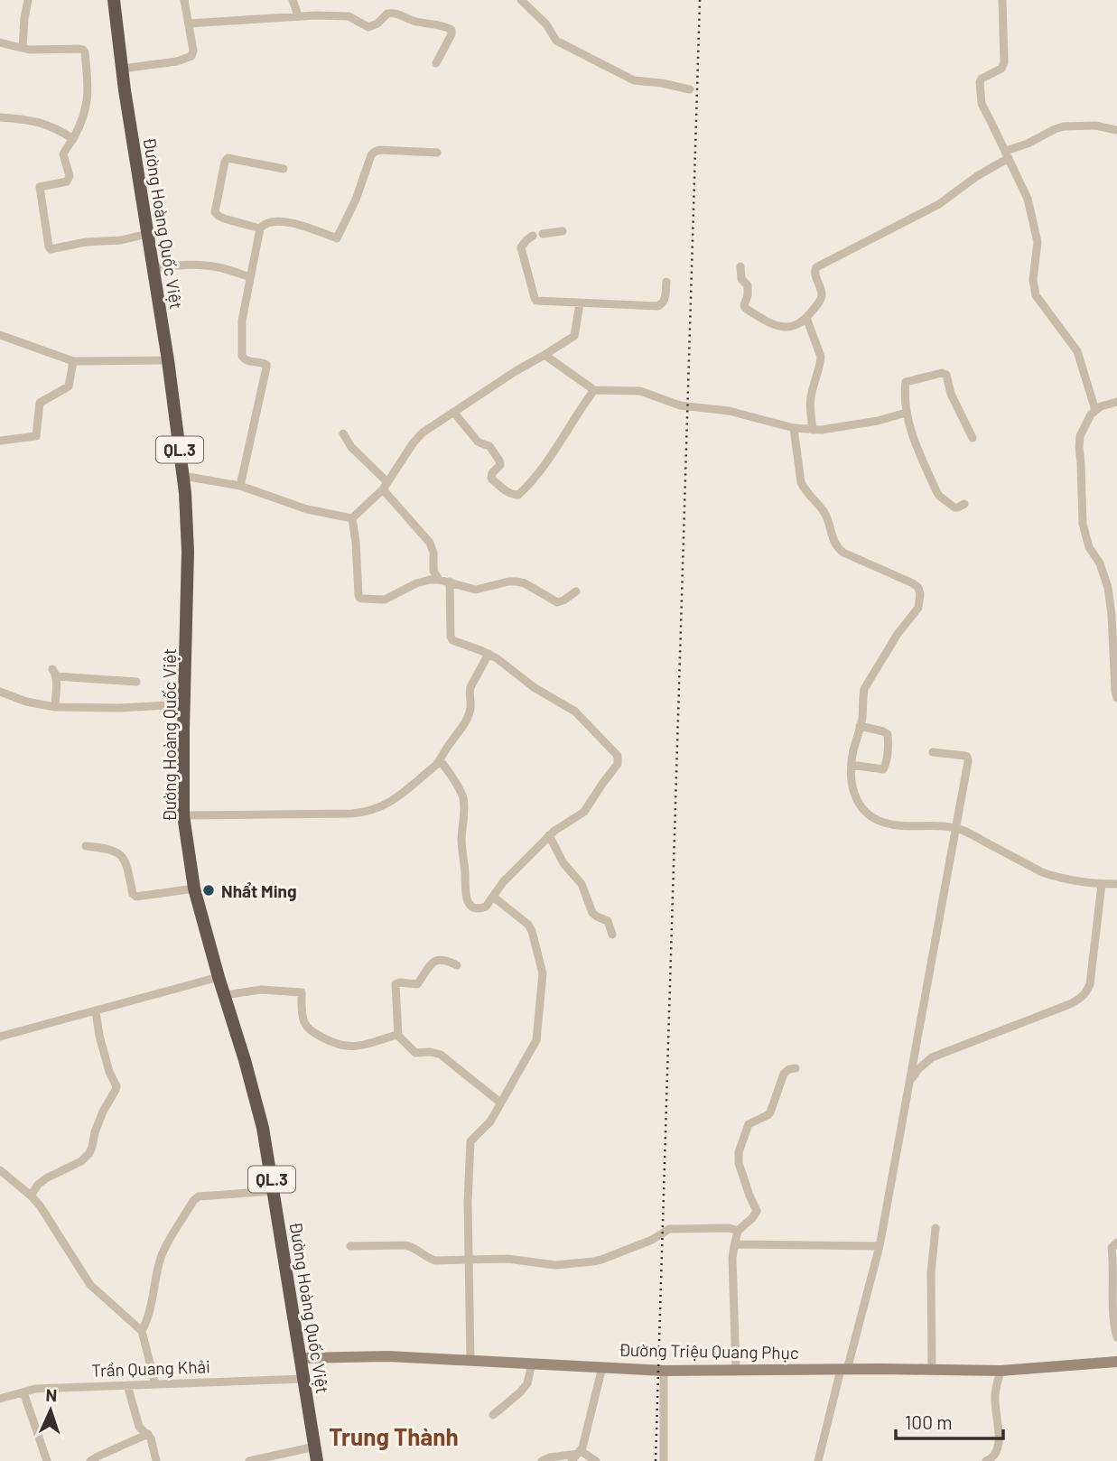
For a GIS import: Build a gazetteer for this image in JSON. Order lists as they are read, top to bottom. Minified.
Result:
{"streets":{"highway":["Đường Hoàng Quốc Việt","QL.3"],"main road":["Đường Triệu Quang Phục"],"street":["Trần Quang Khải"]},"crossings":[["Đường Hoàng Quốc Việt","Đường Triệu Quang Phục"],["Đường Hoàng Quốc Việt","Trần Quang Khải"]],"districts":["Trung Thành"],"places":["Nhẩt Ming"],"scale_bar":"100 m","north":"top"}
